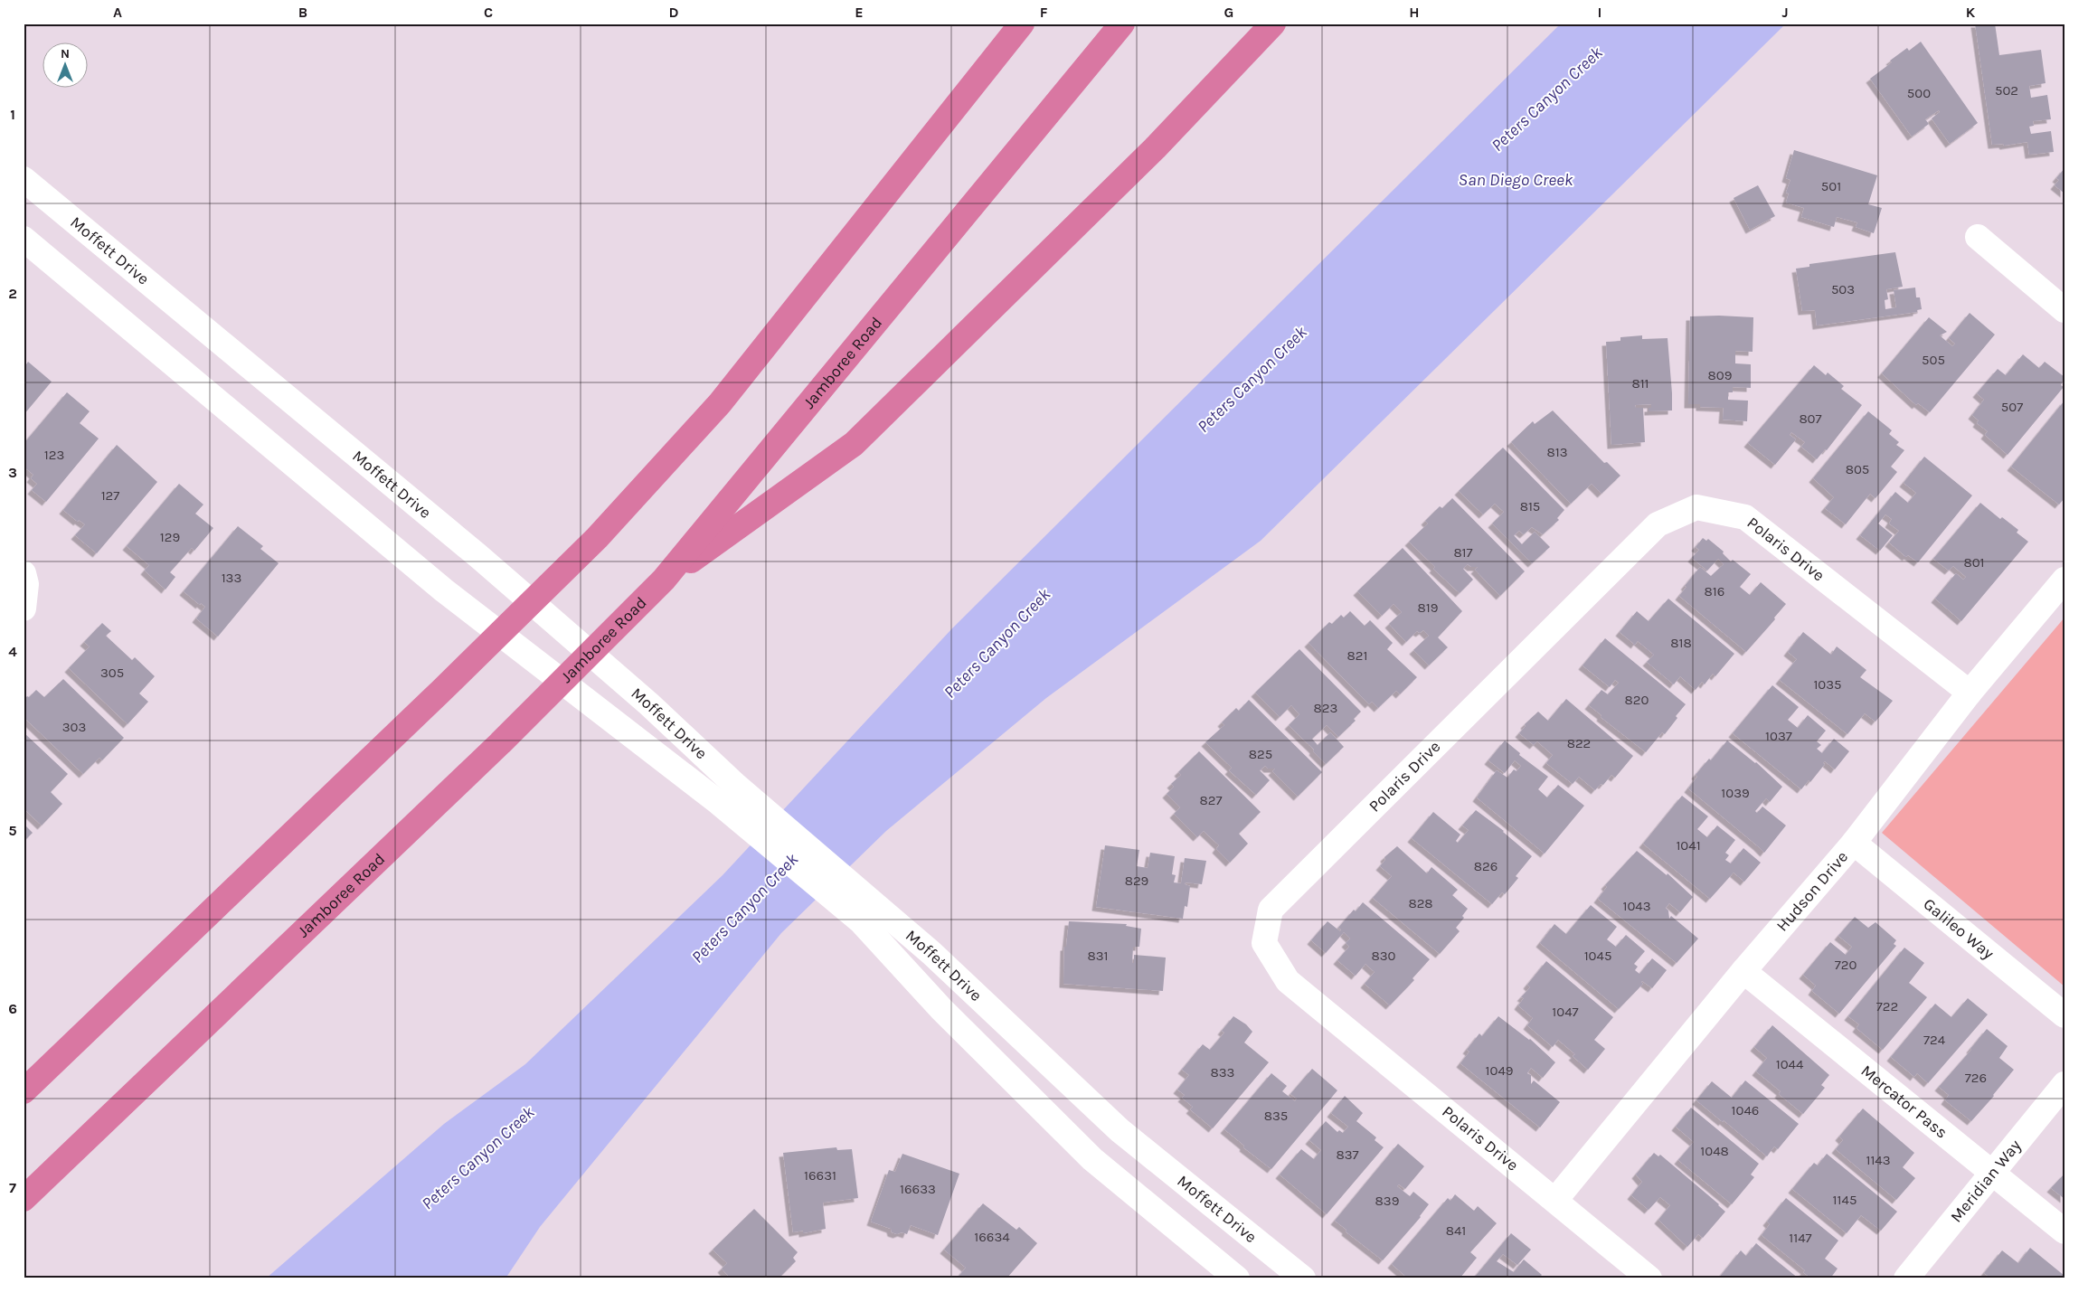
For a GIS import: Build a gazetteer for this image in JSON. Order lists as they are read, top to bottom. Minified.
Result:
{"streets":{"highway":["Jamboree Road"],"street":["Moffett Drive","Polaris Drive","Hudson Drive","Galileo Way","Mercator Pass","Meridian Way"]},"crossings":[["Polaris Drive","Hudson Drive"],["Hudson Drive","Galileo Way"],["Hudson Drive","Mercator Pass"],["Mercator Pass","Meridian Way"]],"water":["Peters Canyon Creek","San Diego Creek"],"house_numbers":["502","500","501","503","505","809","811","507","807","813","123","805","127","815","129","817","801","133","816","819","818","821","305","1035","820","823","303","1037","822","825","1039","827","1041","826","829","828","1043","831","830","1045","720","722","1047","724","1044","1049","833","726","1046","835","1048","837","1143","16631","16633","1145","839","841","16634","1147"],"north":"top","grid":{"columns":["A","B","C","D","E","F","G","H","I","J","K"],"rows":["1","2","3","4","5","6","7"]}}
